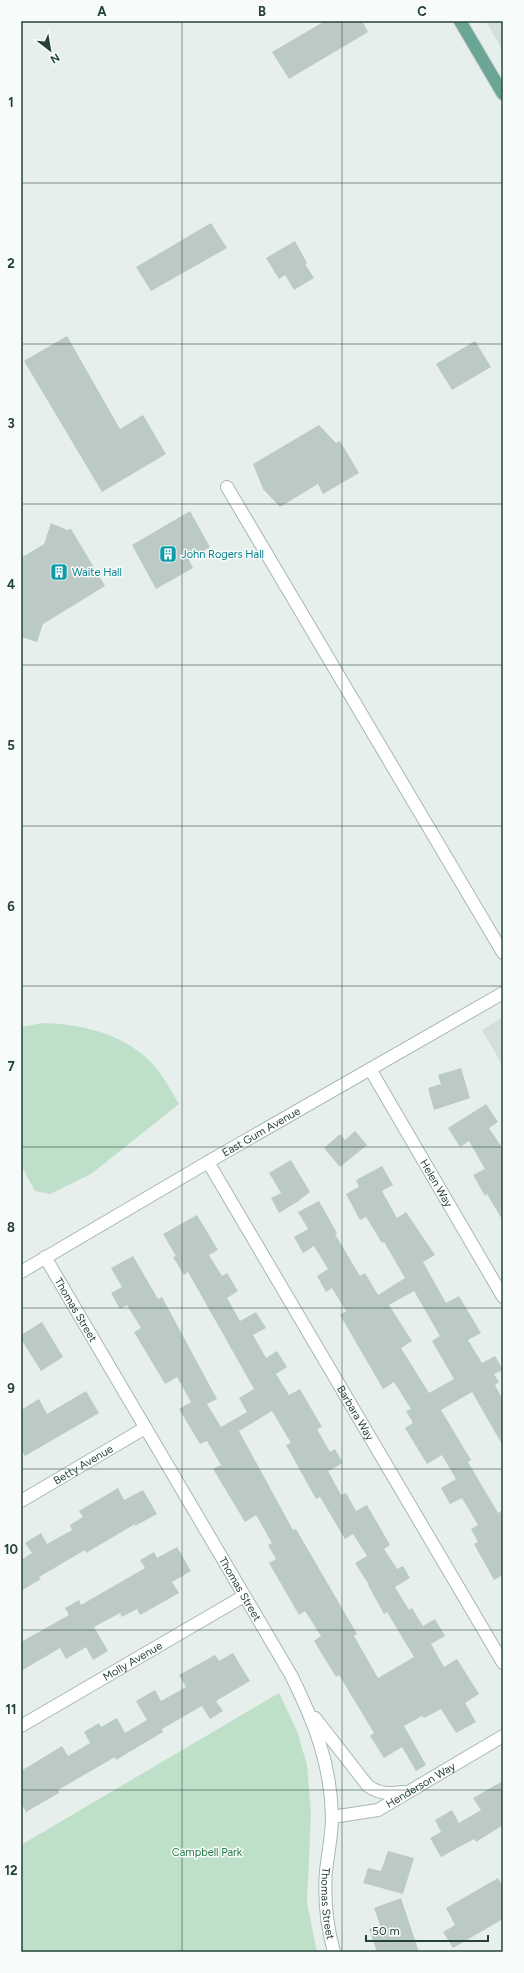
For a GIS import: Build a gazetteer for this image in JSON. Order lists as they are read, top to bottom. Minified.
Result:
{"streets":{"street":["East Gum Avenue","Helen Way","Thomas Street","Barbara Way","Betty Avenue","Molly Avenue","Henderson Way"]},"crossings":[["East Gum Avenue","Helen Way"],["East Gum Avenue","Thomas Street"],["East Gum Avenue","Barbara Way"],["Thomas Street","Betty Avenue"],["Thomas Street","Molly Avenue"],["Thomas Street","Henderson Way"]],"parks":["Campbell Park"],"places":{"building":["John Rogers Hall","Waite Hall"]},"scale_bar":"50 m","north":"bottom right","grid":{"columns":["A","B","C"],"rows":["1","2","3","4","5","6","7","8","9","10","11","12"]}}
